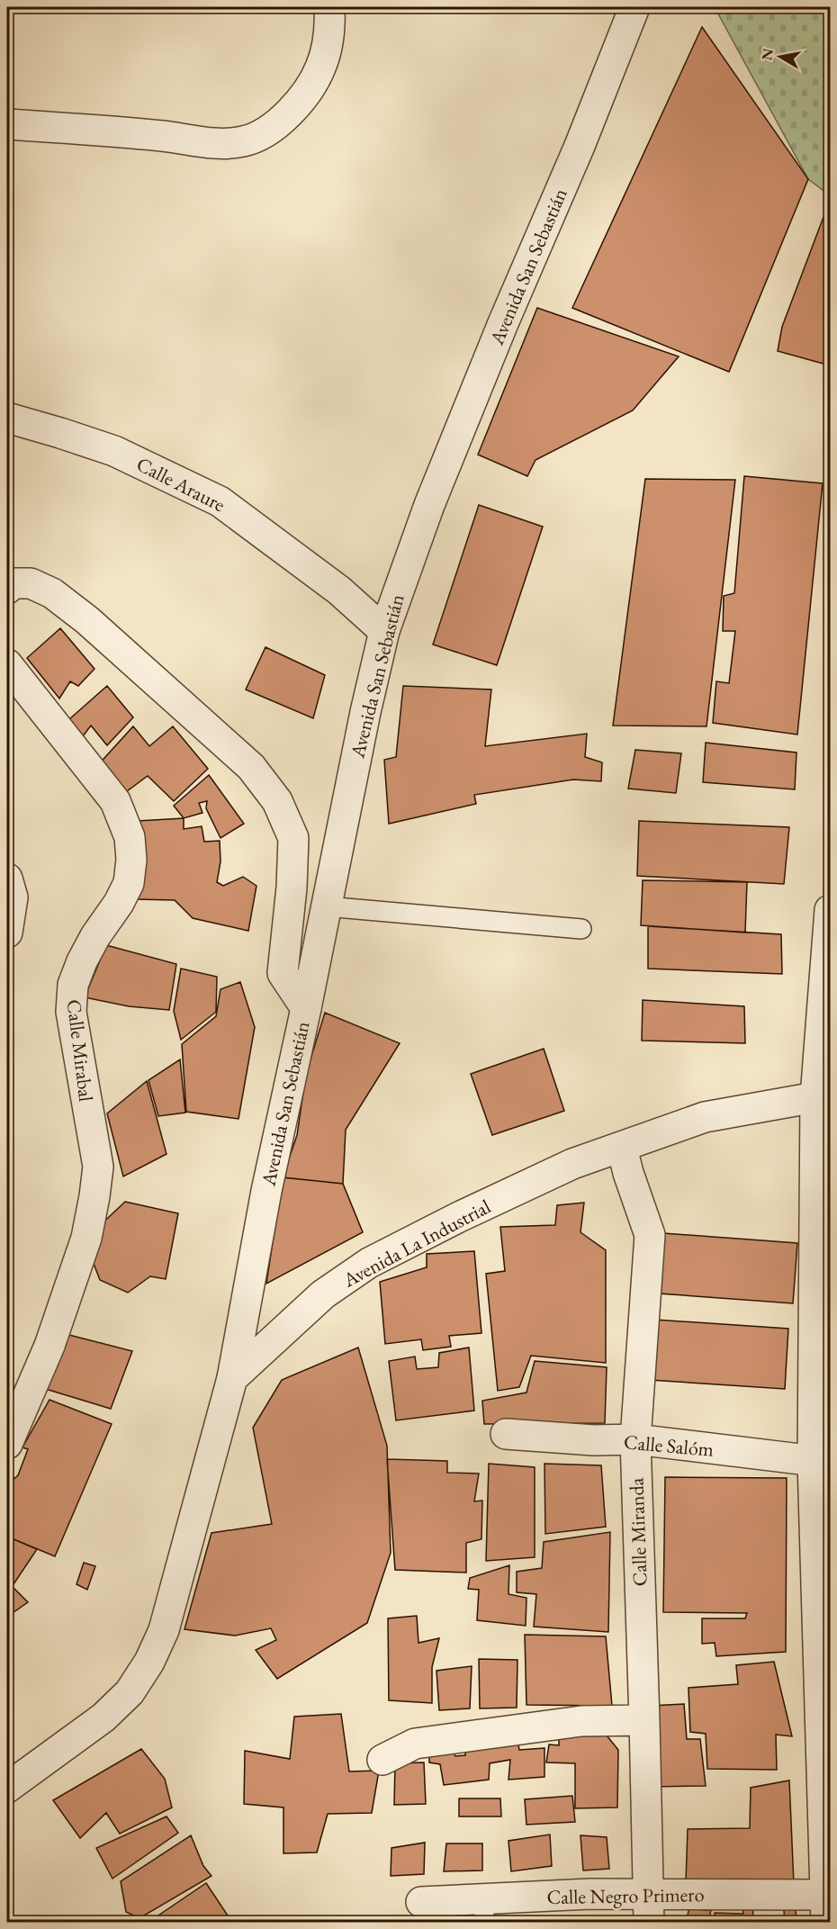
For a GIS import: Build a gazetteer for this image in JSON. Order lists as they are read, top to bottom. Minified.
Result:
{"streets":{"street":["Avenida San Sebastián","Calle Araure","Calle Mirabal","Avenida La Industrial","Calle Salóm","Calle Miranda","Calle Negro Primero"]},"crossings":[["Avenida San Sebastián","Calle Araure"],["Avenida San Sebastián","Avenida La Industrial"],["Avenida La Industrial","Calle Miranda"],["Calle Salóm","Calle Miranda"],["Calle Miranda","Calle Negro Primero"]],"north":"left"}
